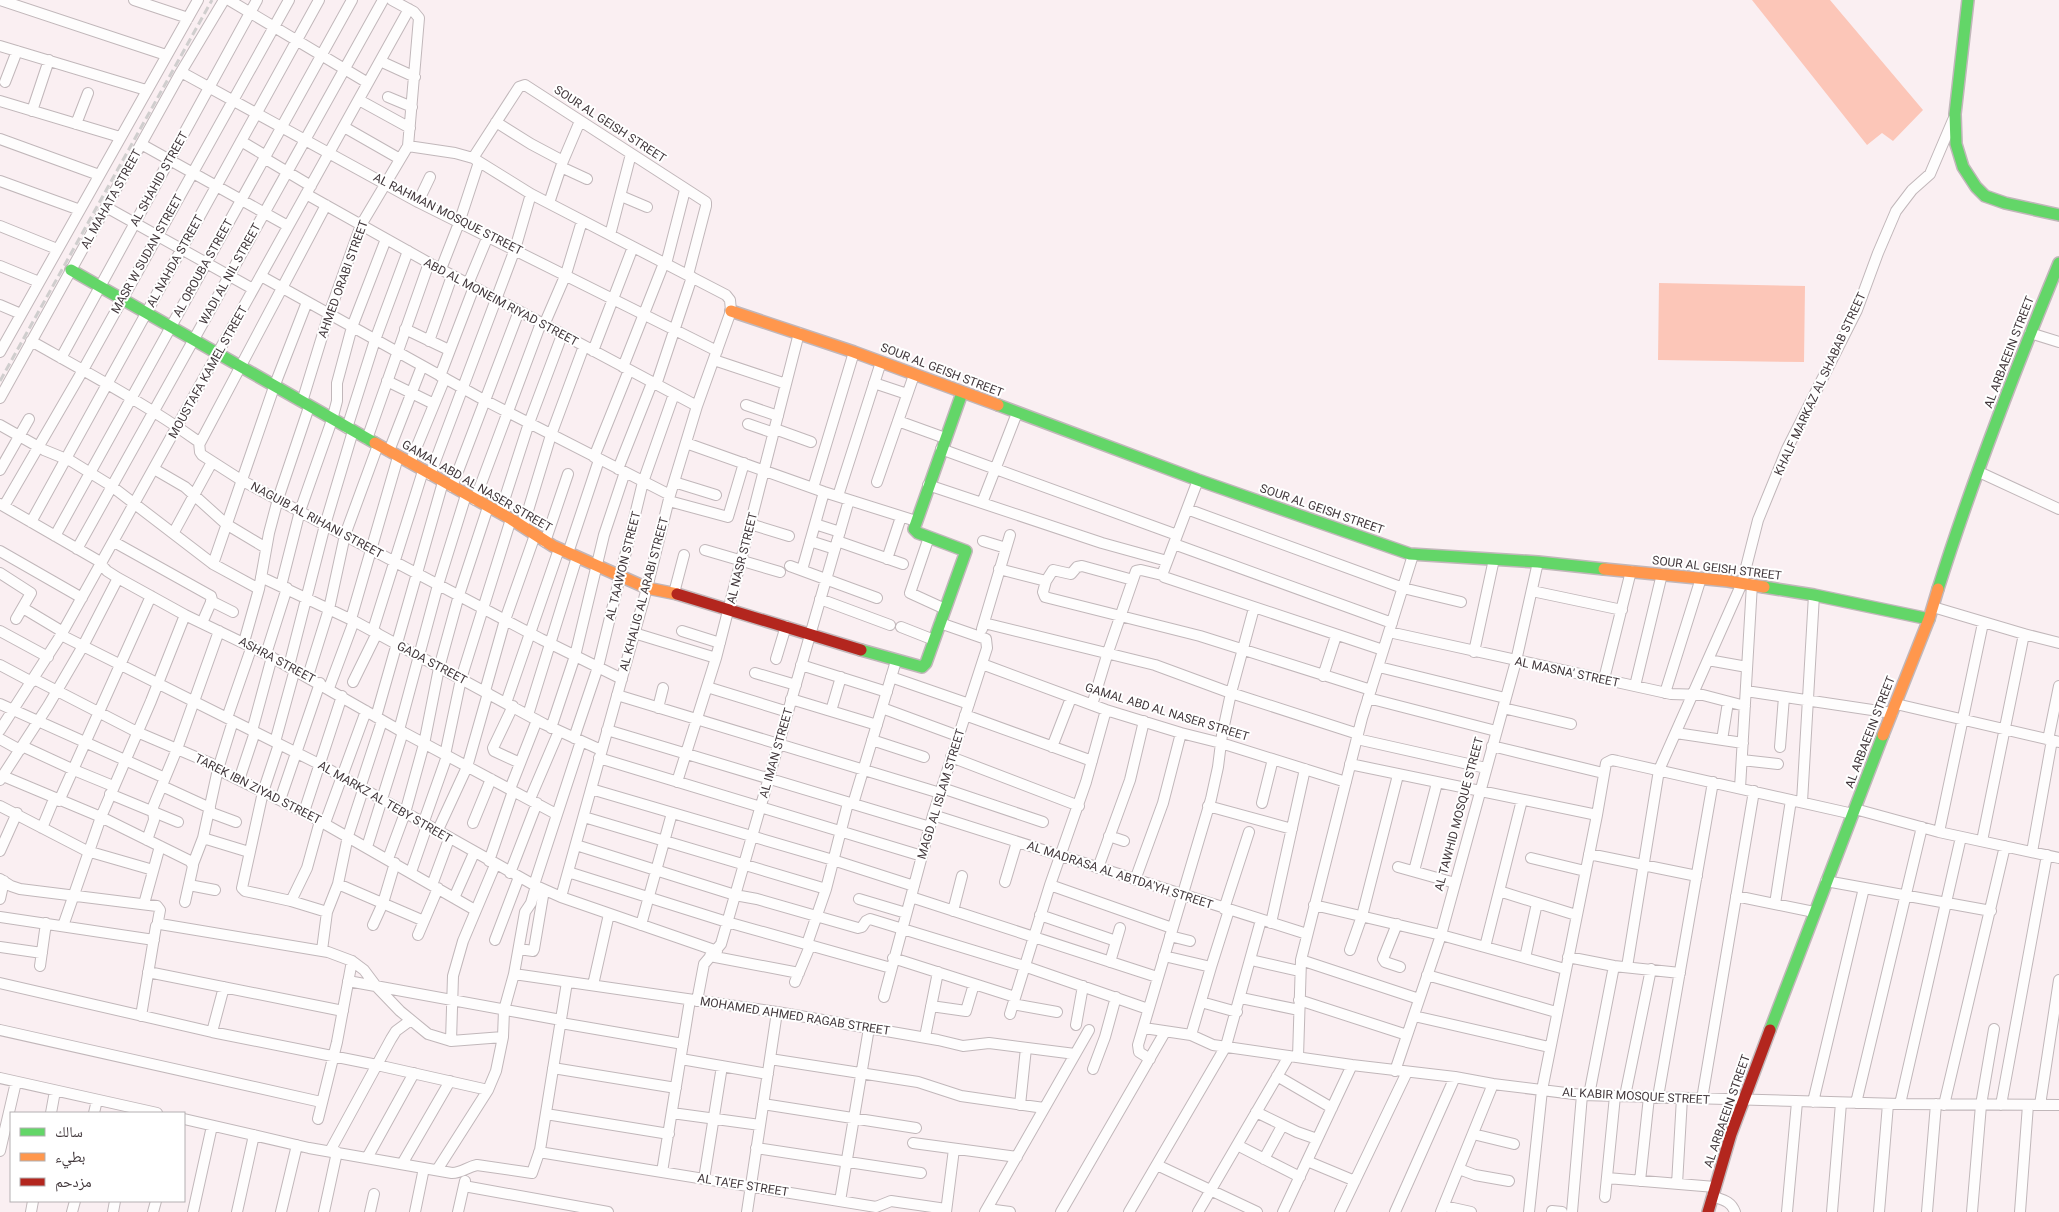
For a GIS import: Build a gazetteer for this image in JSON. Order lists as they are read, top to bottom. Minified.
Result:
{"streets":{"street":["SOUR AL GEISH STREET","AL SHAHID STREET","AL MAHATA STREET","AL RAHMAN MOSQUE STREET","MASR W SUDAN STREET","AL NAHDA STREET","AL OROUBA STREET","WADI AL NIL STREET","AHMED ORABI STREET","ABD AL MONEIM RIYAD STREET","AL ARBAEEIN STREET","MOUSTAFA KAMEL STREET","KHALF MARKAZ AL SHABAB STREET","GAMAL ABD AL NASER STREET","NAGUIB AL RIHANI STREET","AL NASR STREET","AL TAAWON STREET","AL KHALIG AL ARABI STREET","ASHRA STREET","GADA STREET","AL MASNA' STREET","AL IMAN STREET","TAREK IBN ZIYAD STREET","MAGD AL ISLAM STREET","AL MARKZ AL TEBY STREET","AL TAWHID MOSQUE STREET","AL MADRASA AL ABTDA'YH STREET","MOHAMED AHMED RAGAB STREET","AL KABIR MOSQUE STREET","AL TA'EF STREET"]},"crossings":[["SOUR AL GEISH STREET","AL ARBAEEIN STREET"],["SOUR AL GEISH STREET","KHALF MARKAZ AL SHABAB STREET"],["SOUR AL GEISH STREET","AL NASR STREET"],["SOUR AL GEISH STREET","AL KHALIG AL ARABI STREET"],["SOUR AL GEISH STREET","AL TAWHID MOSQUE STREET"],["AL SHAHID STREET","AL RAHMAN MOSQUE STREET"],["AL SHAHID STREET","GAMAL ABD AL NASER STREET"],["AL SHAHID STREET","NAGUIB AL RIHANI STREET"],["AL MAHATA STREET","AL RAHMAN MOSQUE STREET"],["AL MAHATA STREET","GAMAL ABD AL NASER STREET"],["AL MAHATA STREET","NAGUIB AL RIHANI STREET"],["AL RAHMAN MOSQUE STREET","MASR W SUDAN STREET"],["AL RAHMAN MOSQUE STREET","AL NAHDA STREET"],["AL RAHMAN MOSQUE STREET","AL OROUBA STREET"],["AL RAHMAN MOSQUE STREET","WADI AL NIL STREET"],["AL RAHMAN MOSQUE STREET","AHMED ORABI STREET"],["AL RAHMAN MOSQUE STREET","MOUSTAFA KAMEL STREET"],["AL RAHMAN MOSQUE STREET","AL NASR STREET"],["AL RAHMAN MOSQUE STREET","AL KHALIG AL ARABI STREET"],["MASR W SUDAN STREET","GAMAL ABD AL NASER STREET"],["MASR W SUDAN STREET","NAGUIB AL RIHANI STREET"],["MASR W SUDAN STREET","ASHRA STREET"],["AL NAHDA STREET","ABD AL MONEIM RIYAD STREET"],["AL NAHDA STREET","GAMAL ABD AL NASER STREET"],["AL NAHDA STREET","NAGUIB AL RIHANI STREET"],["AL NAHDA STREET","ASHRA STREET"],["AL OROUBA STREET","ABD AL MONEIM RIYAD STREET"],["AL OROUBA STREET","GAMAL ABD AL NASER STREET"],["AL OROUBA STREET","NAGUIB AL RIHANI STREET"],["AL OROUBA STREET","ASHRA STREET"],["WADI AL NIL STREET","ABD AL MONEIM RIYAD STREET"],["WADI AL NIL STREET","GAMAL ABD AL NASER STREET"],["WADI AL NIL STREET","NAGUIB AL RIHANI STREET"],["WADI AL NIL STREET","ASHRA STREET"],["AHMED ORABI STREET","ABD AL MONEIM RIYAD STREET"],["AHMED ORABI STREET","MOUSTAFA KAMEL STREET"],["AHMED ORABI STREET","GAMAL ABD AL NASER STREET"],["AHMED ORABI STREET","NAGUIB AL RIHANI STREET"],["AHMED ORABI STREET","ASHRA STREET"],["AHMED ORABI STREET","GADA STREET"],["AHMED ORABI STREET","TAREK IBN ZIYAD STREET"],["AHMED ORABI STREET","AL MARKZ AL TEBY STREET"],["ABD AL MONEIM RIYAD STREET","MOUSTAFA KAMEL STREET"],["ABD AL MONEIM RIYAD STREET","AL TAAWON STREET"],["ABD AL MONEIM RIYAD STREET","AL KHALIG AL ARABI STREET"],["AL ARBAEEIN STREET","AL KABIR MOSQUE STREET"],["MOUSTAFA KAMEL STREET","GAMAL ABD AL NASER STREET"],["MOUSTAFA KAMEL STREET","NAGUIB AL RIHANI STREET"],["MOUSTAFA KAMEL STREET","ASHRA STREET"],["MOUSTAFA KAMEL STREET","TAREK IBN ZIYAD STREET"],["MOUSTAFA KAMEL STREET","AL MARKZ AL TEBY STREET"],["GAMAL ABD AL NASER STREET","AL NASR STREET"],["GAMAL ABD AL NASER STREET","AL TAAWON STREET"],["GAMAL ABD AL NASER STREET","AL KHALIG AL ARABI STREET"],["GAMAL ABD AL NASER STREET","AL IMAN STREET"],["GAMAL ABD AL NASER STREET","MAGD AL ISLAM STREET"],["NAGUIB AL RIHANI STREET","AL TAAWON STREET"],["NAGUIB AL RIHANI STREET","AL KHALIG AL ARABI STREET"],["AL NASR STREET","GADA STREET"],["AL TAAWON STREET","ASHRA STREET"],["AL TAAWON STREET","GADA STREET"],["AL TAAWON STREET","AL MARKZ AL TEBY STREET"],["AL KHALIG AL ARABI STREET","GADA STREET"],["AL KHALIG AL ARABI STREET","AL MARKZ AL TEBY STREET"],["GADA STREET","AL IMAN STREET"],["GADA STREET","MAGD AL ISLAM STREET"],["AL MASNA' STREET","AL TAWHID MOSQUE STREET"],["AL IMAN STREET","AL MARKZ AL TEBY STREET"],["AL IMAN STREET","MOHAMED AHMED RAGAB STREET"],["AL IMAN STREET","AL TA'EF STREET"],["MAGD AL ISLAM STREET","AL MADRASA AL ABTDA'YH STREET"],["AL TAWHID MOSQUE STREET","AL KABIR MOSQUE STREET"]],"legend":["سالك","بطيء","مزدحم"]}
